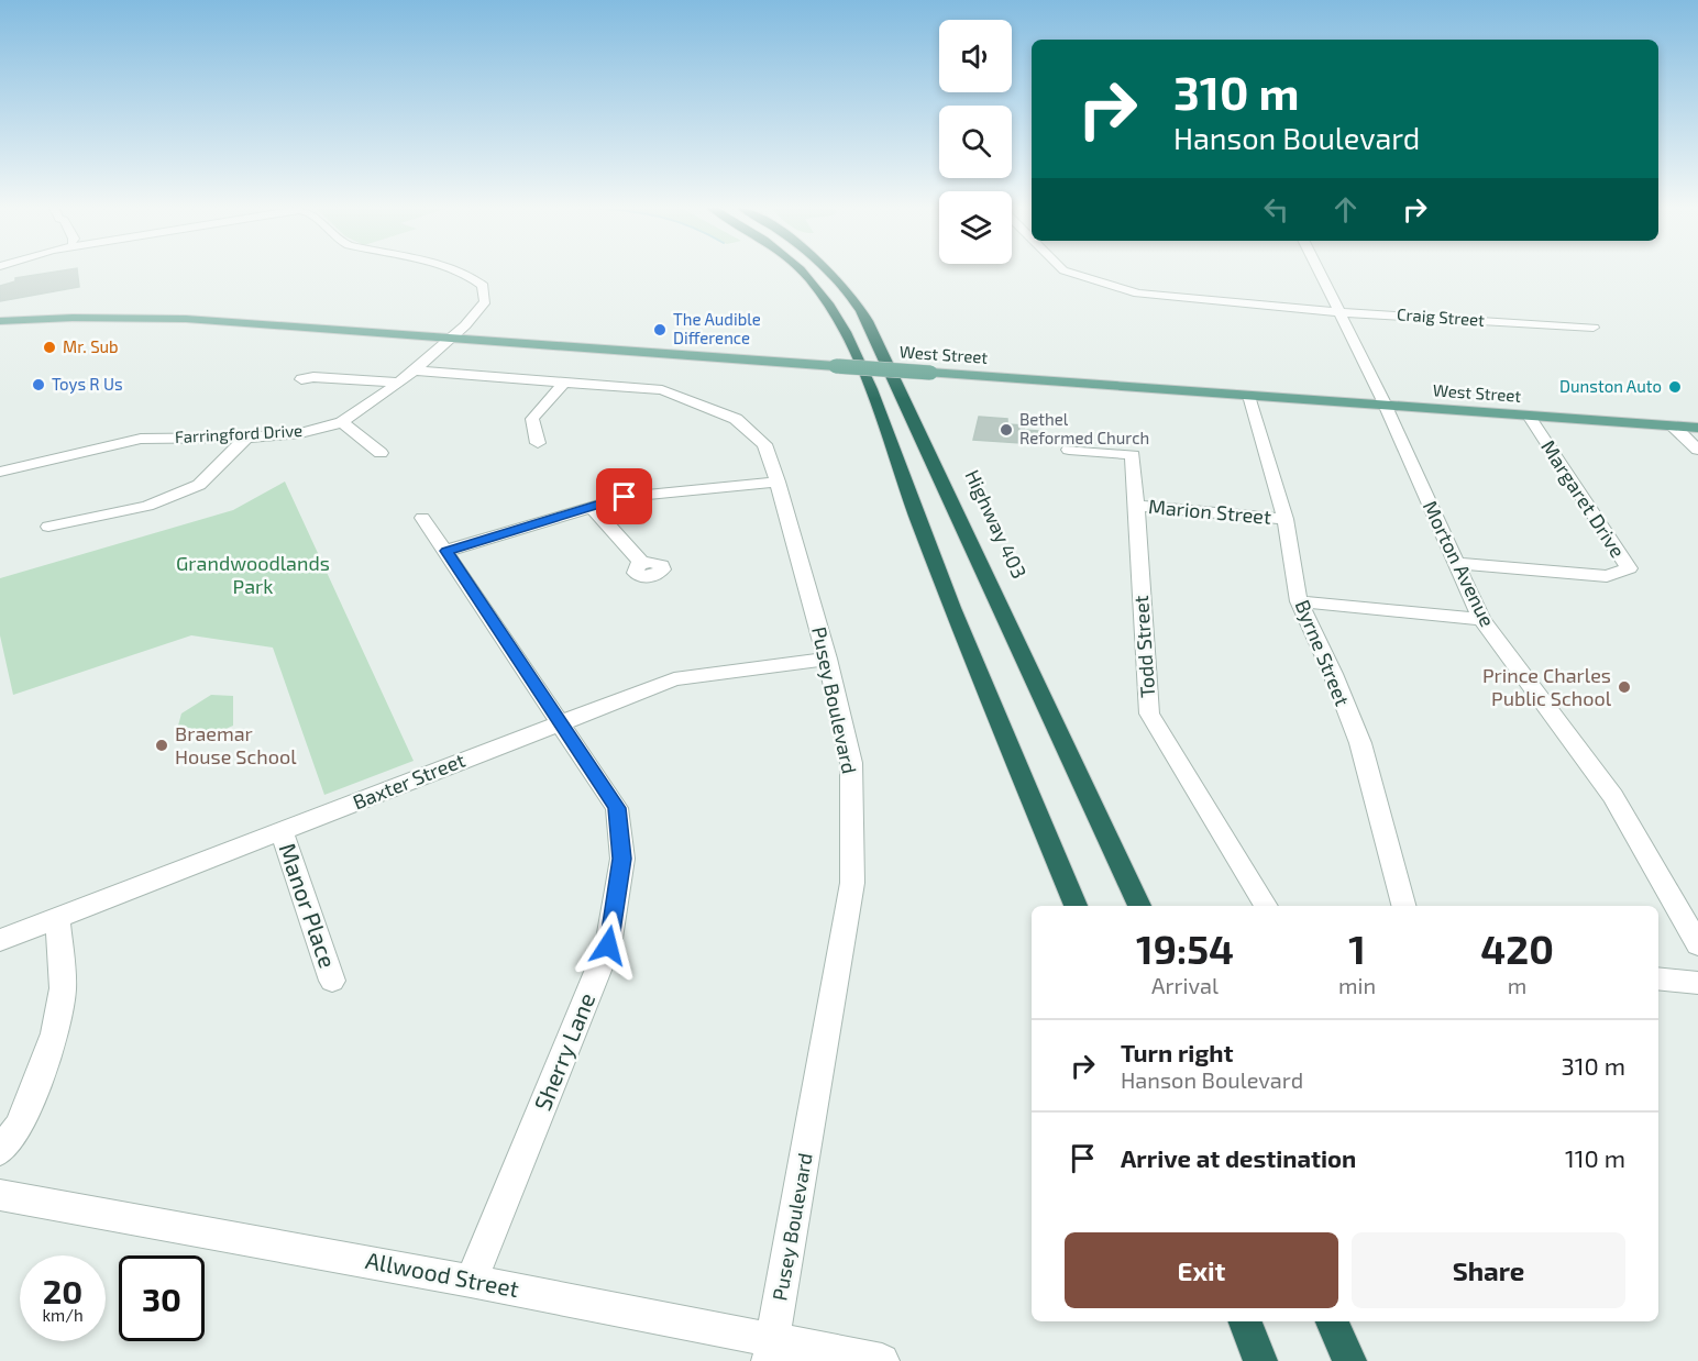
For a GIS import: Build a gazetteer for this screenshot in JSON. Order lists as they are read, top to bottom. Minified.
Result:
{"streets":{"highway":["Highway 403"],"main road":["West Street"],"street":["Craig Street","Farringford Drive","Margaret Drive","Marion Street","Morton Avenue","Todd Street","Byrne Street","Pusey Boulevard","Baxter Street","Manor Place","Sherry Lane","Allwood Street"]},"crossings":[["Craig Street","Morton Avenue"],["West Street","Farringford Drive"],["West Street","Margaret Drive"],["West Street","Morton Avenue"],["West Street","Byrne Street"],["Farringford Drive","Pusey Boulevard"],["Margaret Drive","Morton Avenue"],["Marion Street","Todd Street"],["Marion Street","Byrne Street"],["Pusey Boulevard","Baxter Street"],["Pusey Boulevard","Allwood Street"],["Baxter Street","Manor Place"],["Baxter Street","Sherry Lane"],["Sherry Lane","Allwood Street"]],"parks":["Grandwoodlands Park"],"places":["The Audible Difference","Mr. Sub","Toys R Us","Dunston Auto","Bethel Reformed Church","Prince Charles Public School","Braemar House School"],"page":{"turn":["310 m","Hanson Boulevard"],"eta":["19:54","Arrival","1","min","420","m"],"list":[{"name":"Turn right","note":"Hanson Boulevard","value":"310 m"},{"name":"Arrive at destination","value":"110 m"}],"buttons":["Exit","Share"],"speed":"20 km/h","limit":"30"}}
